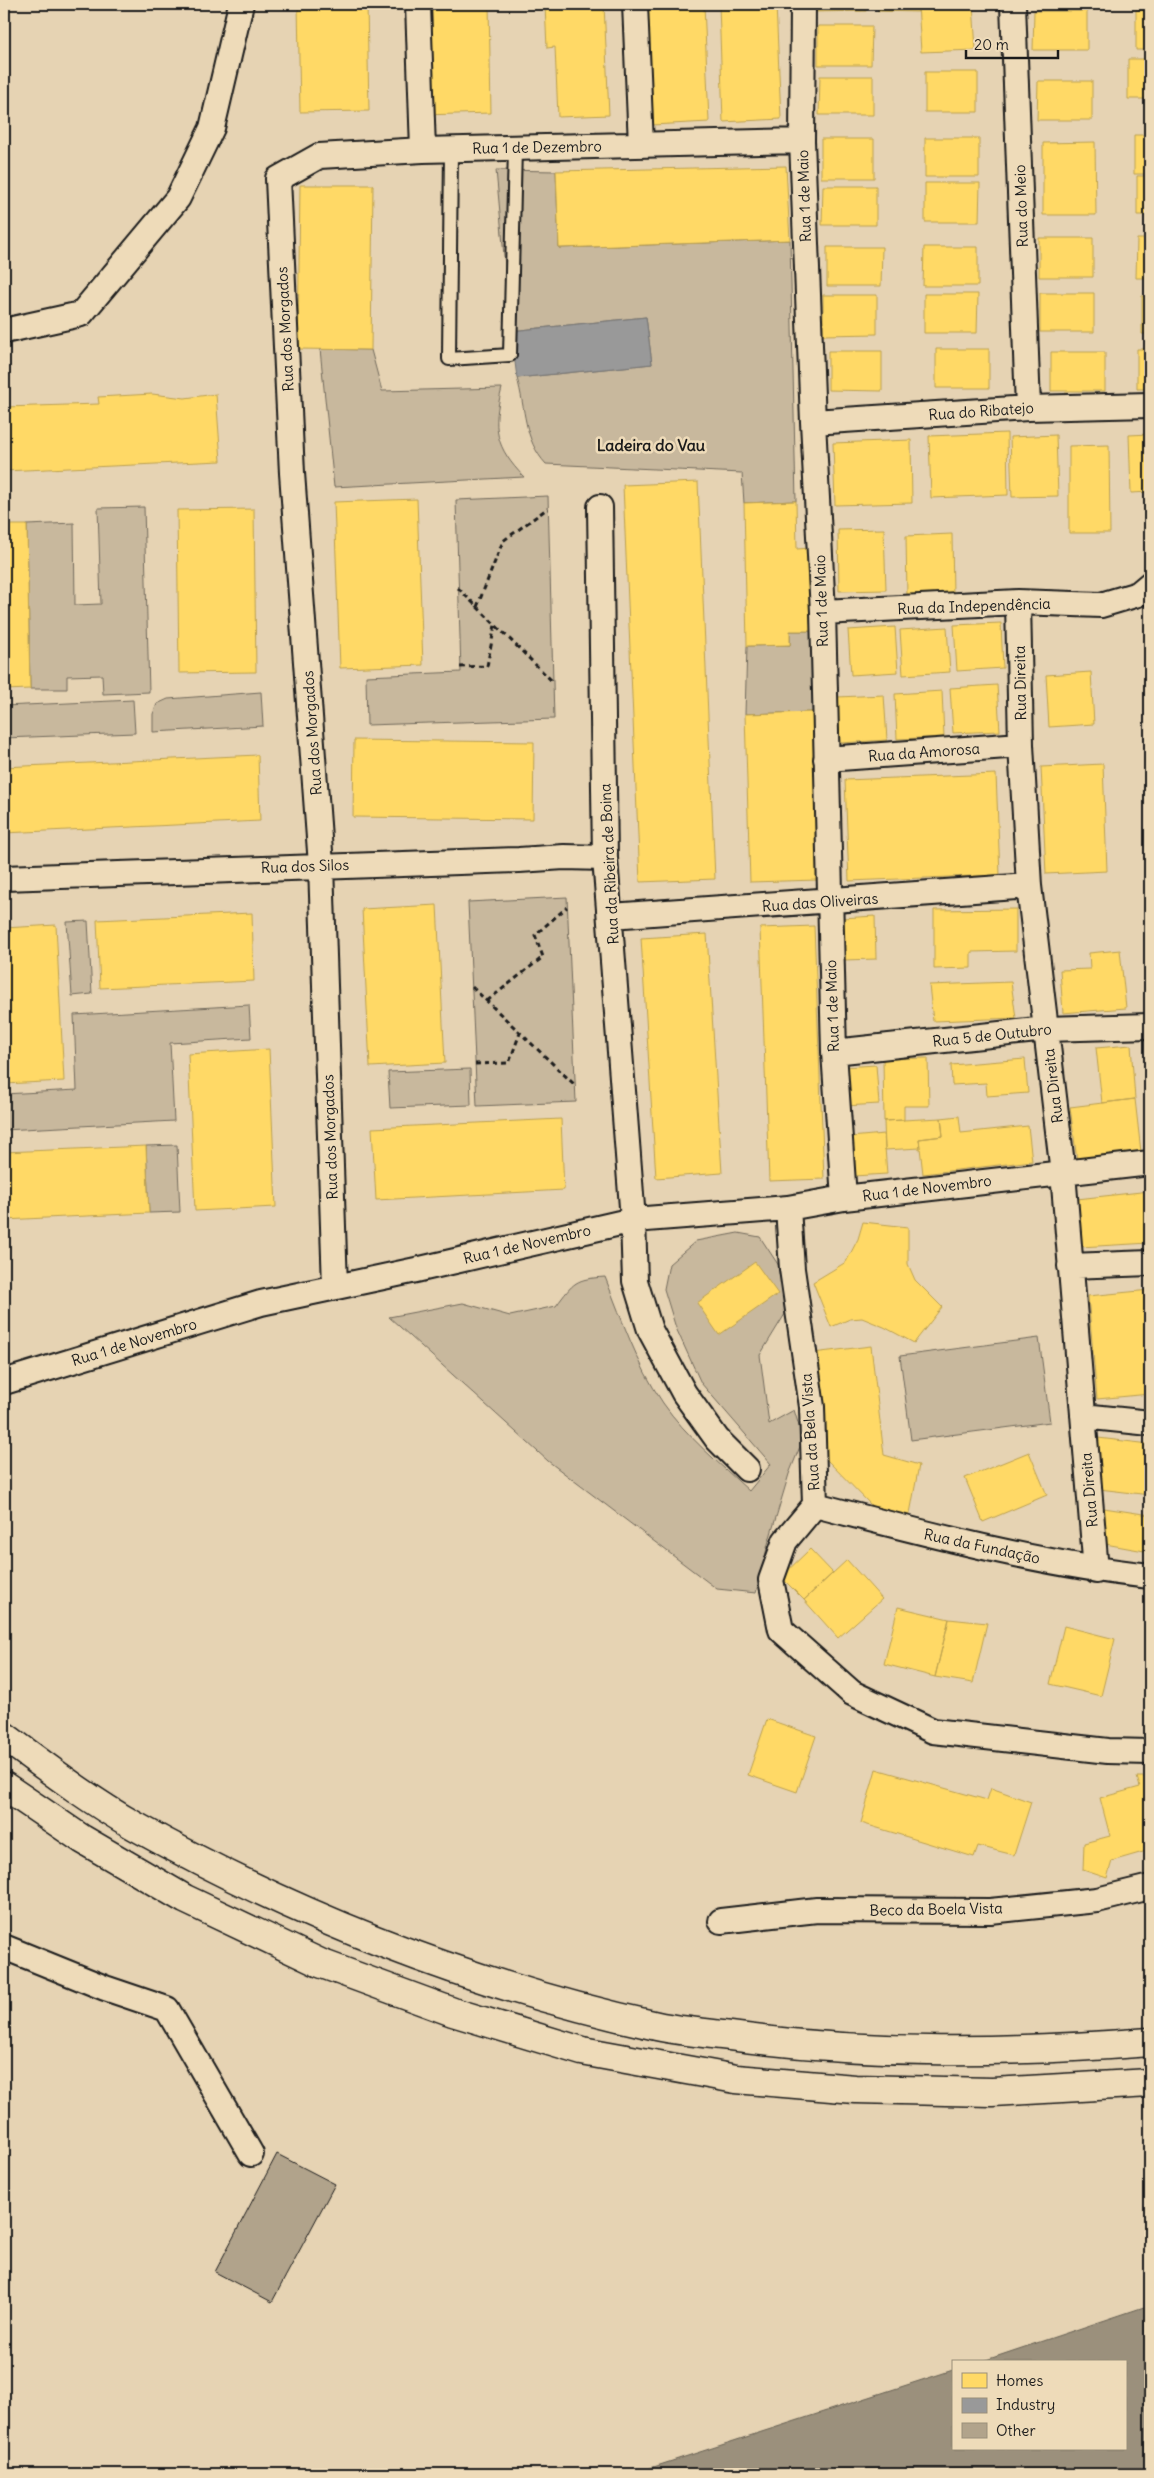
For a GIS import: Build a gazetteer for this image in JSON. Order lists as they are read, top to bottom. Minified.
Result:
{"streets":{"street":["Rua 1 de Dezembro","Rua 1 de Maio","Rua do Meio","Rua dos Morgados","Rua do Ribatejo","Rua da Independência","Rua Direita","Rua da Amorosa","Rua da Ribeira de Boina","Rua dos Silos","Rua das Oliveiras","Rua 5 de Outubro","Rua 1 de Novembro","Rua da Bela Vista","Rua da Fundação","Beco da Boela Vista"]},"crossings":[["Rua 1 de Dezembro","Rua 1 de Maio"],["Rua 1 de Dezembro","Rua dos Morgados"],["Rua 1 de Maio","Rua do Ribatejo"],["Rua 1 de Maio","Rua da Independência"],["Rua 1 de Maio","Rua da Amorosa"],["Rua 1 de Maio","Rua das Oliveiras"],["Rua 1 de Maio","Rua 5 de Outubro"],["Rua 1 de Maio","Rua 1 de Novembro"],["Rua do Meio","Rua do Ribatejo"],["Rua dos Morgados","Rua dos Silos"],["Rua dos Morgados","Rua 1 de Novembro"],["Rua da Independência","Rua Direita"],["Rua Direita","Rua da Amorosa"],["Rua Direita","Rua das Oliveiras"],["Rua Direita","Rua 5 de Outubro"],["Rua Direita","Rua 1 de Novembro"],["Rua Direita","Rua da Fundação"],["Rua da Ribeira de Boina","Rua dos Silos"],["Rua da Ribeira de Boina","Rua das Oliveiras"],["Rua da Ribeira de Boina","Rua 1 de Novembro"],["Rua 1 de Novembro","Rua da Bela Vista"],["Rua da Bela Vista","Rua da Fundação"]],"districts":["Ladeira do Vau"],"legend":["Homes","Industry","Other"],"scale_bar":"20 m"}
